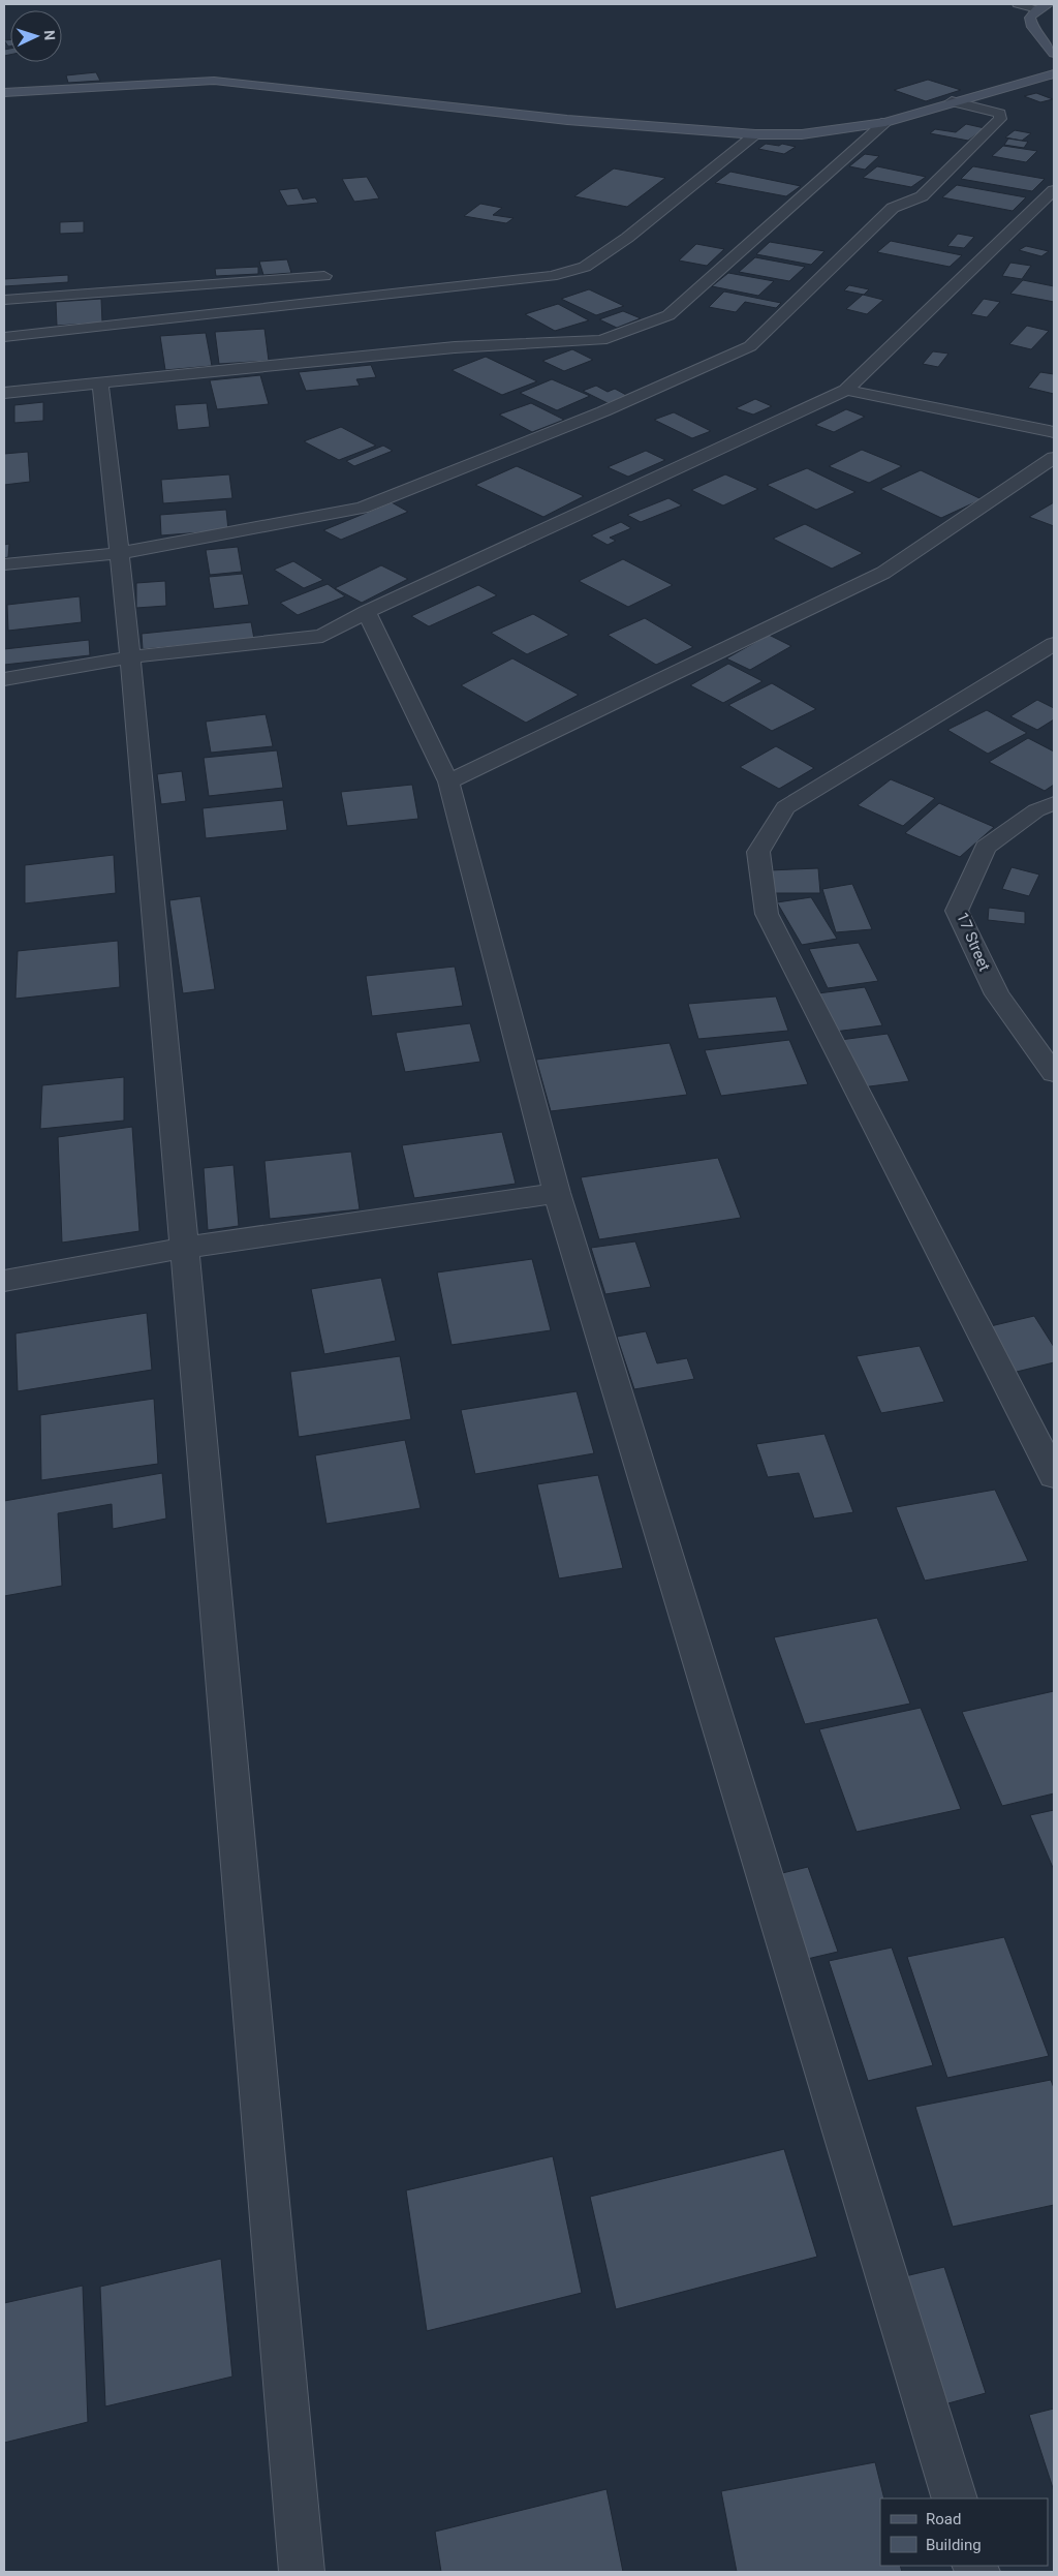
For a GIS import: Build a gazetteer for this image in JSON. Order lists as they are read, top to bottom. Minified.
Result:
{"streets":{"street":["17 Street"]},"legend":["Road","Building"],"north":"right"}
